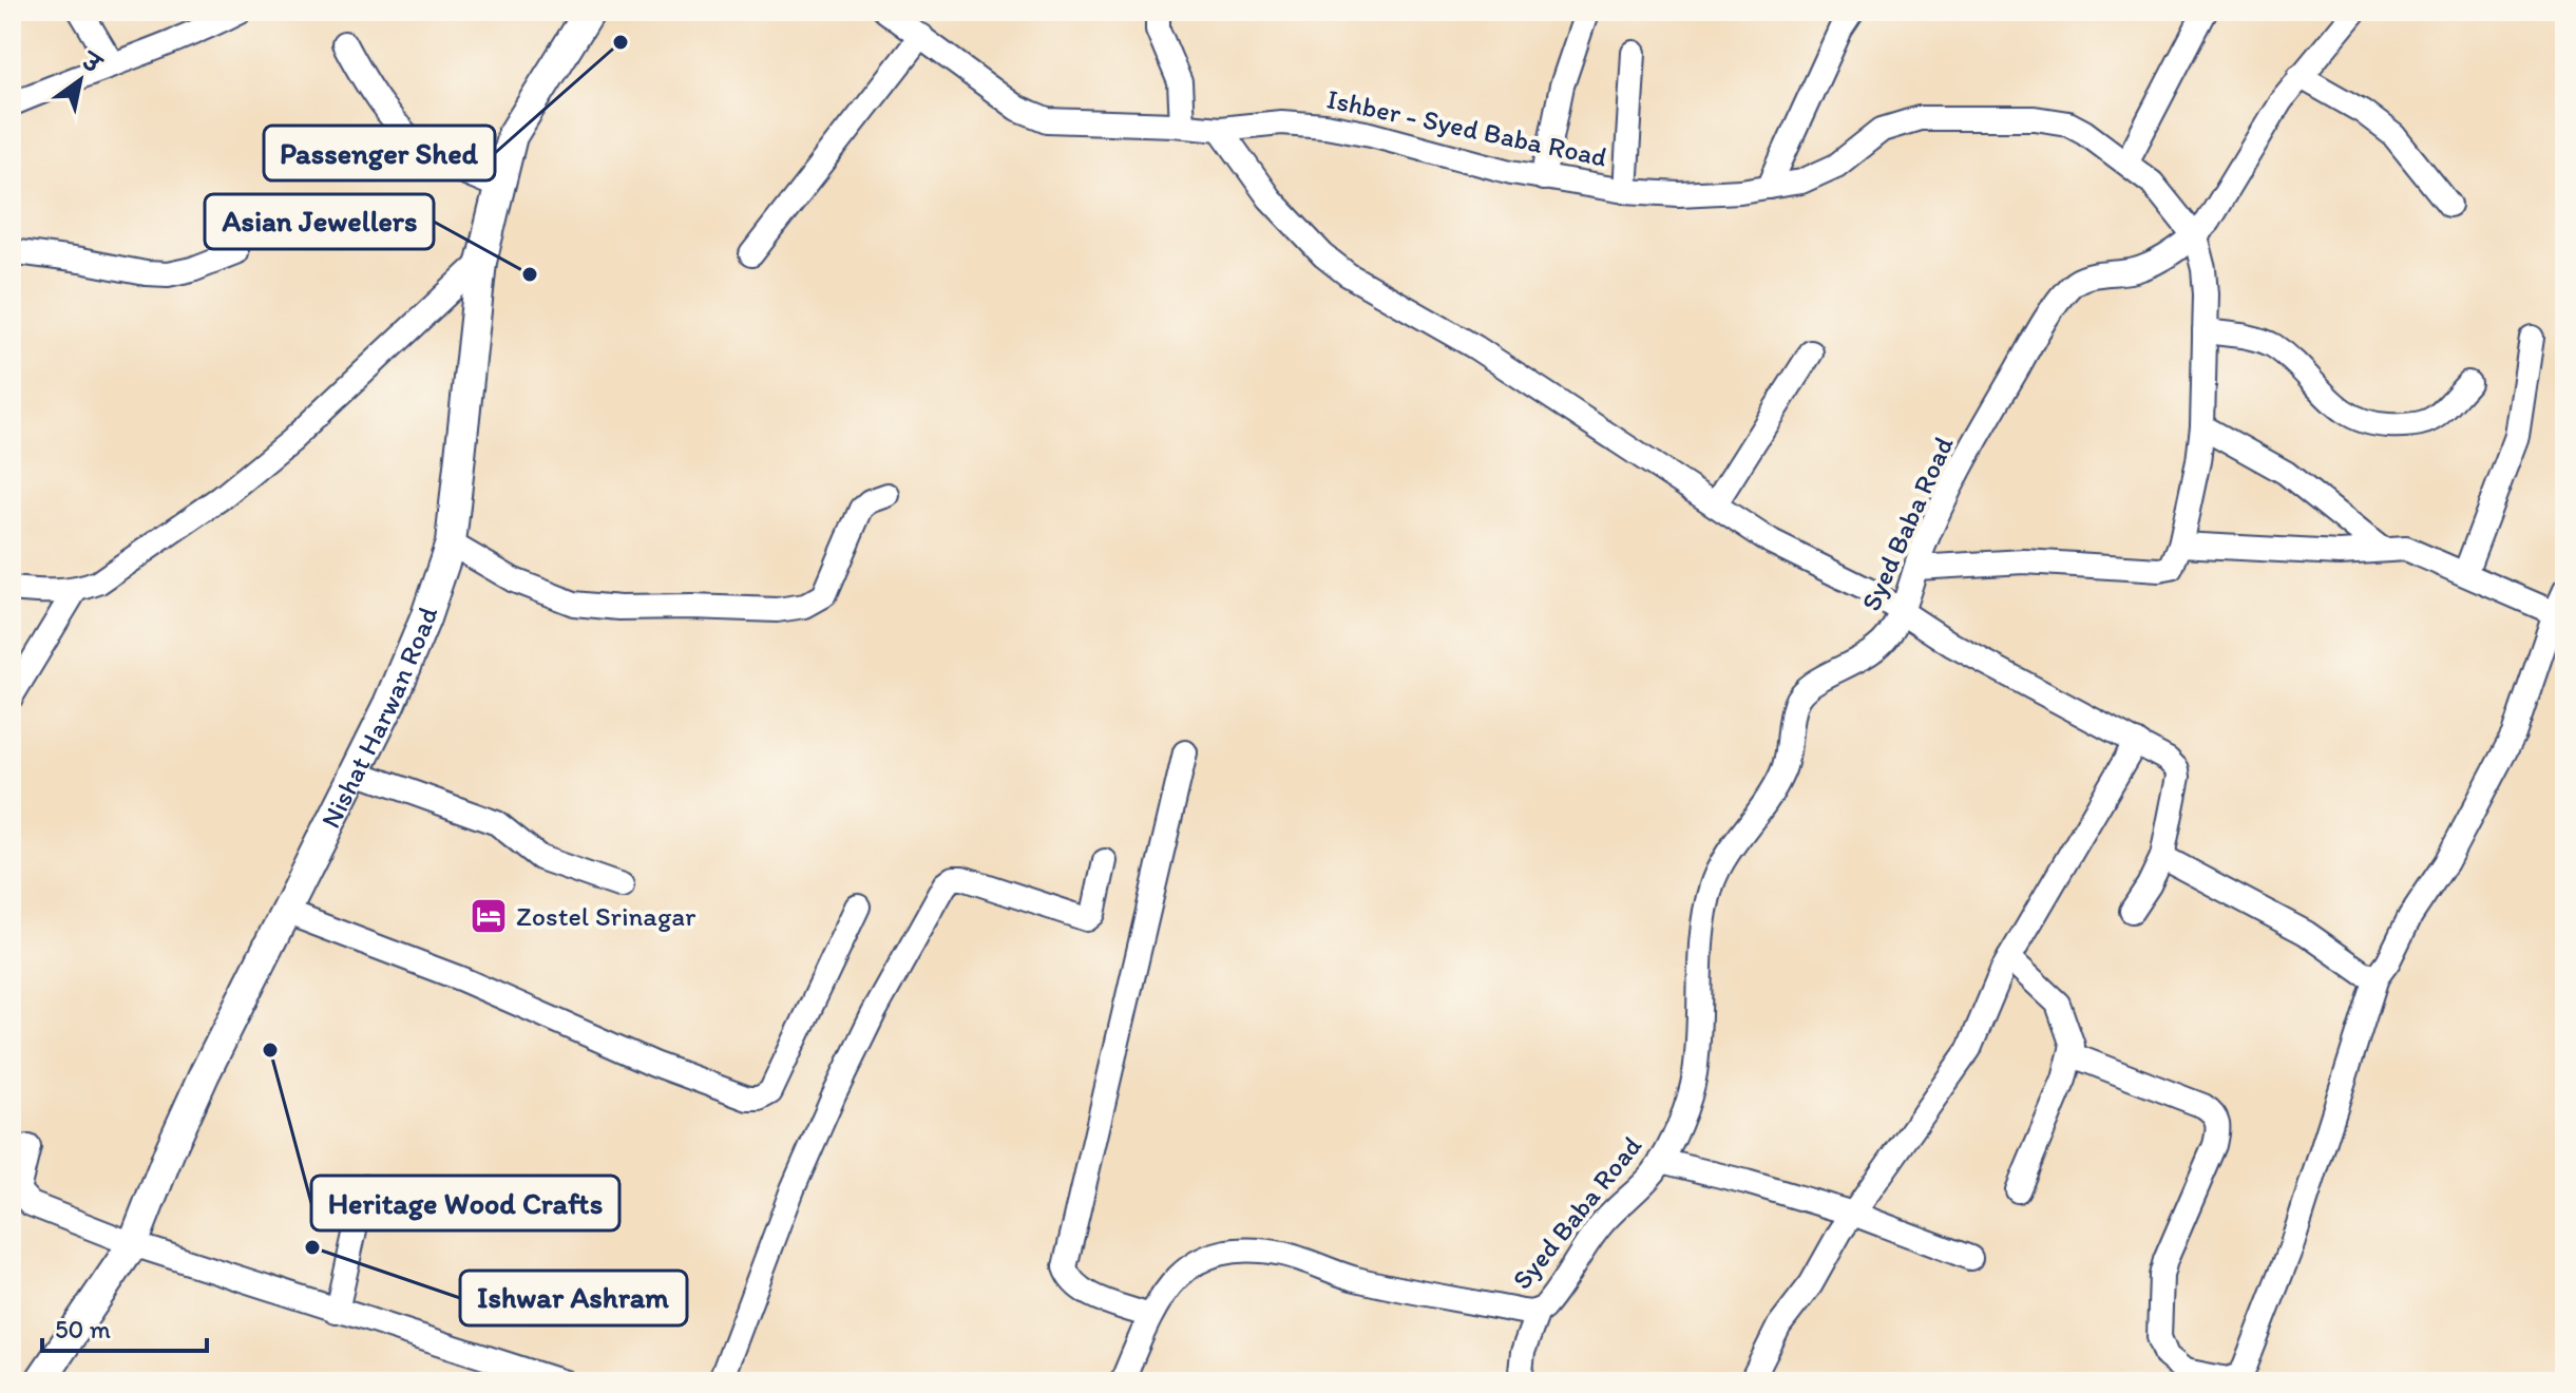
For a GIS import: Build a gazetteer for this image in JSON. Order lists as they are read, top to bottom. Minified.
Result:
{"streets":{"main road":["Nishat Harwan Road"],"street":["Ishber - Syed Baba Road","Syed Baba Road"]},"crossings":[["Ishber - Syed Baba Road","Syed Baba Road"]],"places":{"other":["Passenger Shed","Asian Jewellers","Heritage Wood Crafts","Ishwar Ashram"],"hotel":["Zostel Srinagar"]},"scale_bar":"50 m","north":"top right"}
